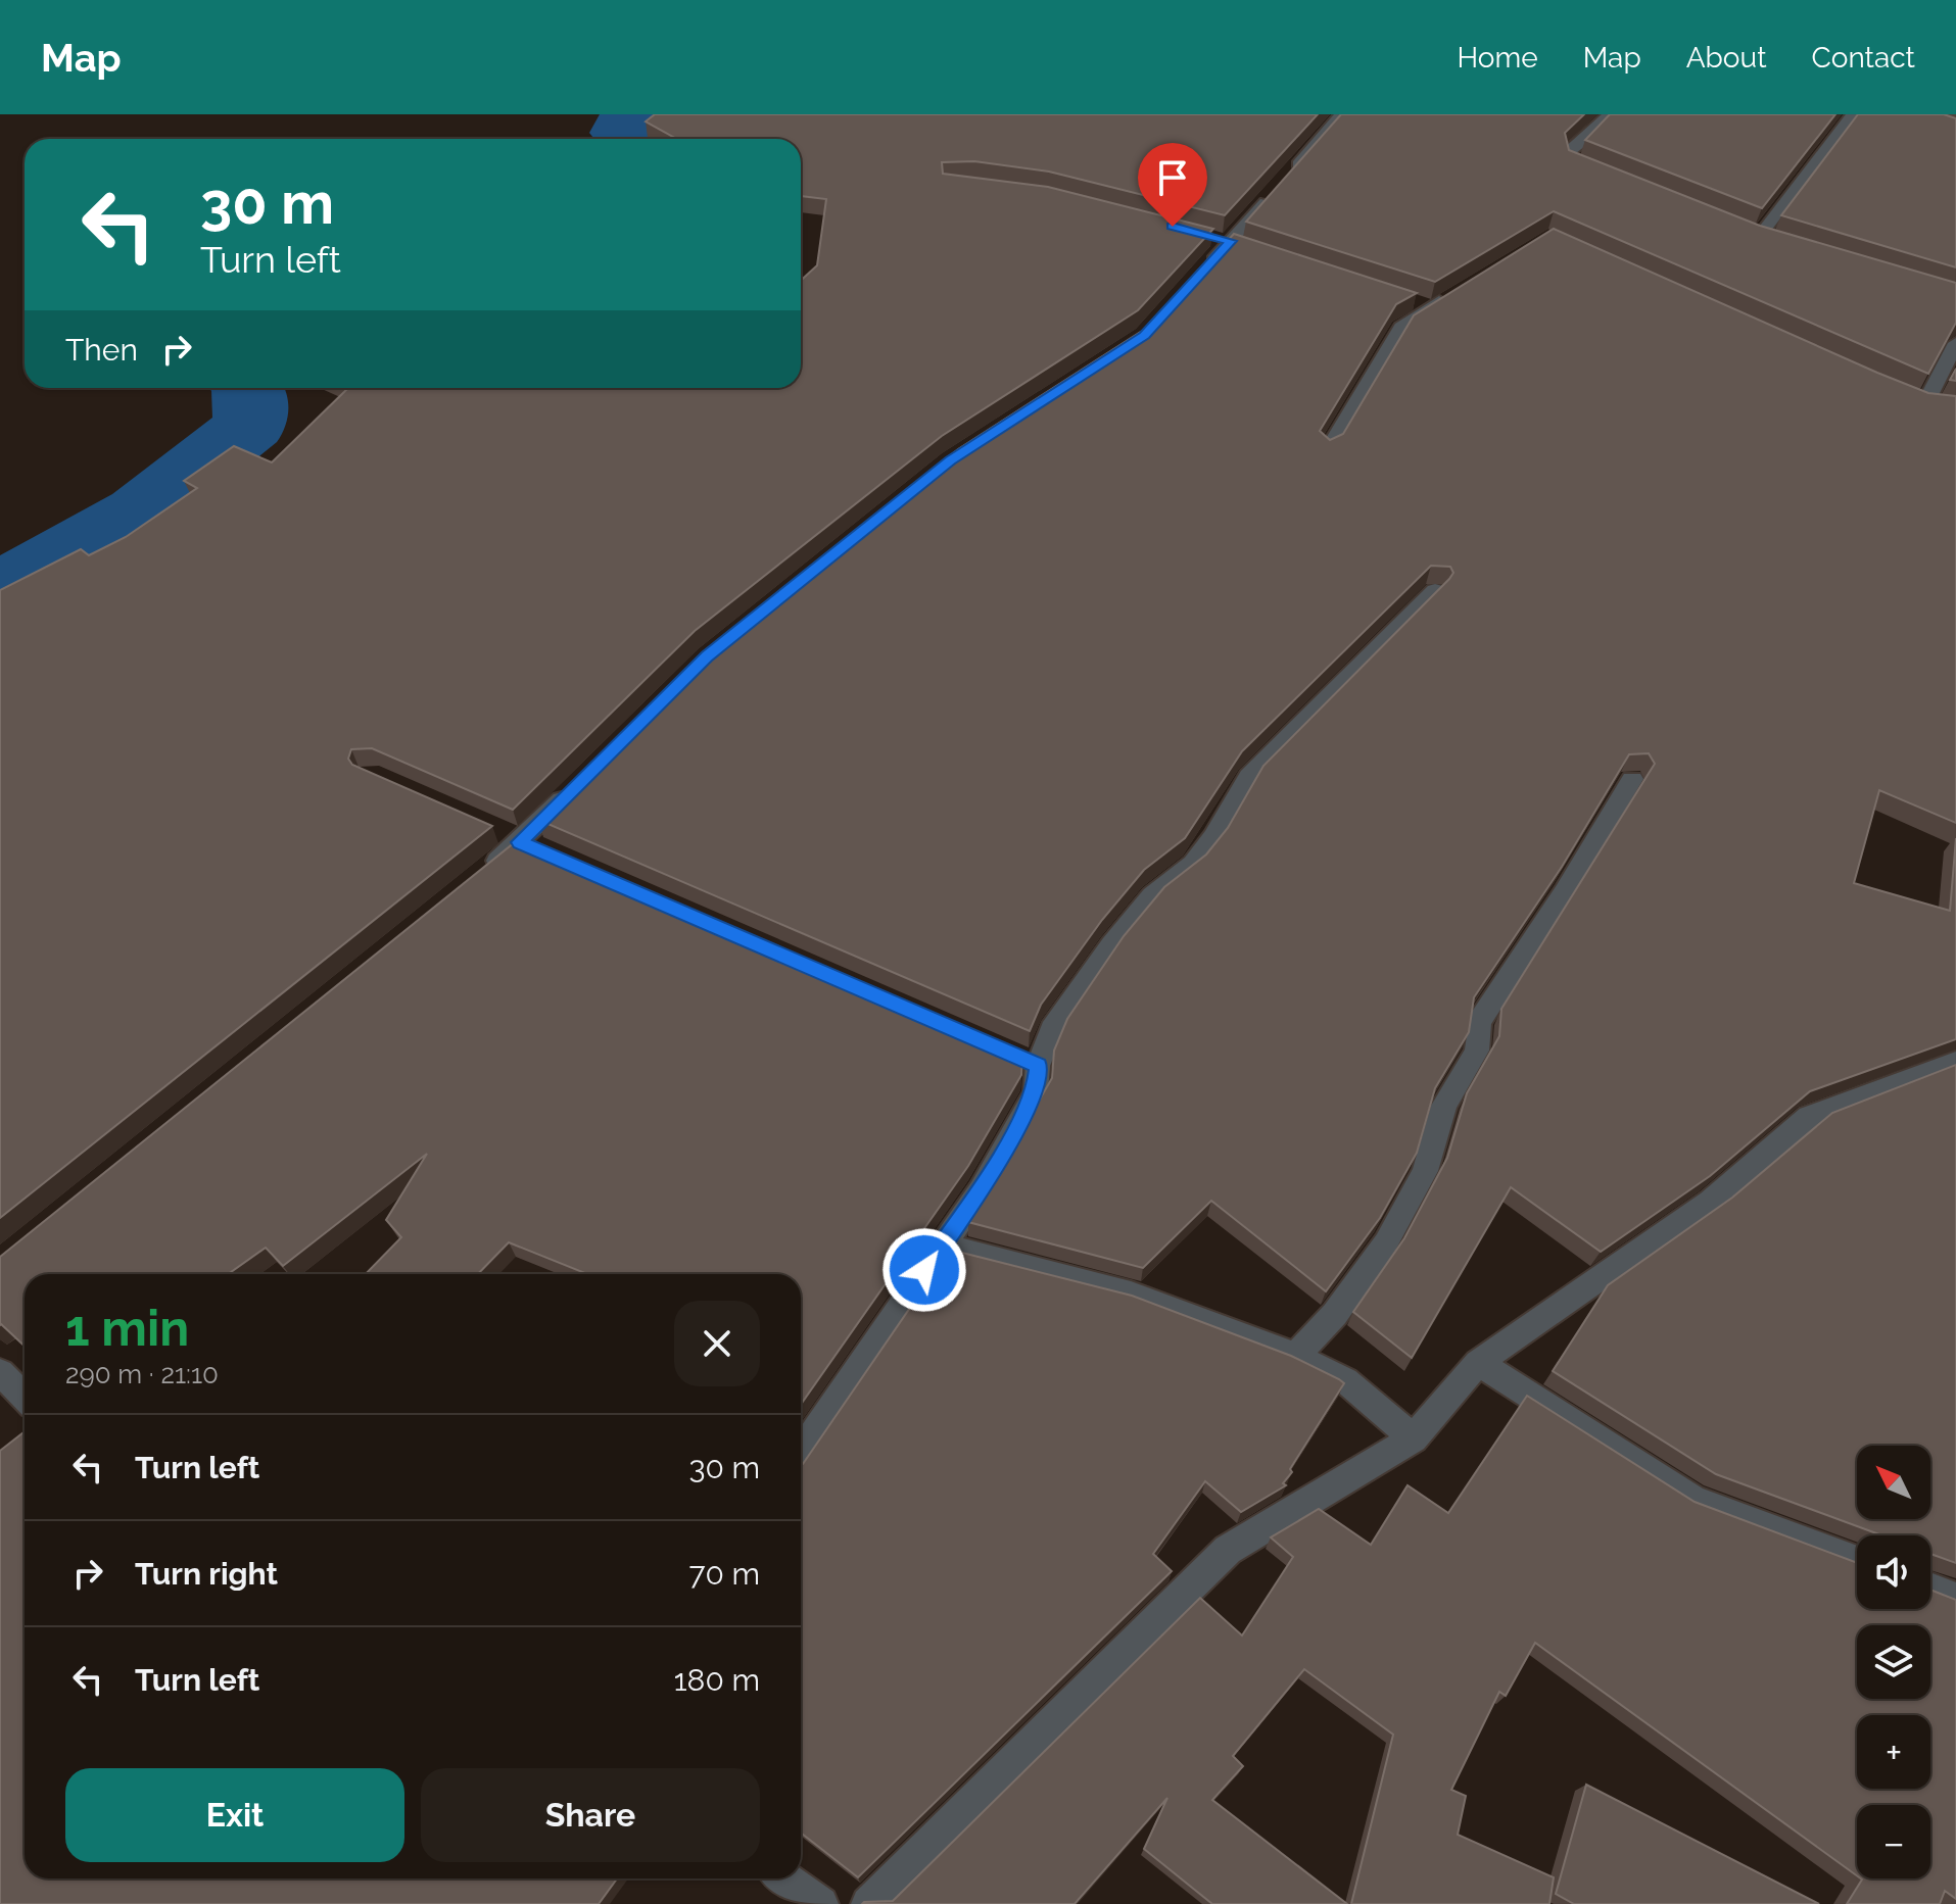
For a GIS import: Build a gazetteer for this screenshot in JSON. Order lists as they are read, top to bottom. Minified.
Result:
{"north":"top left","page":{"header":"Map","nav":["Home","Map","About","Contact"],"turn":["30 m","Turn left"],"then":"Then","heading":["1 min","290 m · 21:10"],"list":[{"name":"Turn left","value":"30 m"},{"name":"Turn right","value":"70 m"},{"name":"Turn left","value":"180 m"}],"map_buttons":["+","−"],"buttons":["Exit","Share"]}}
